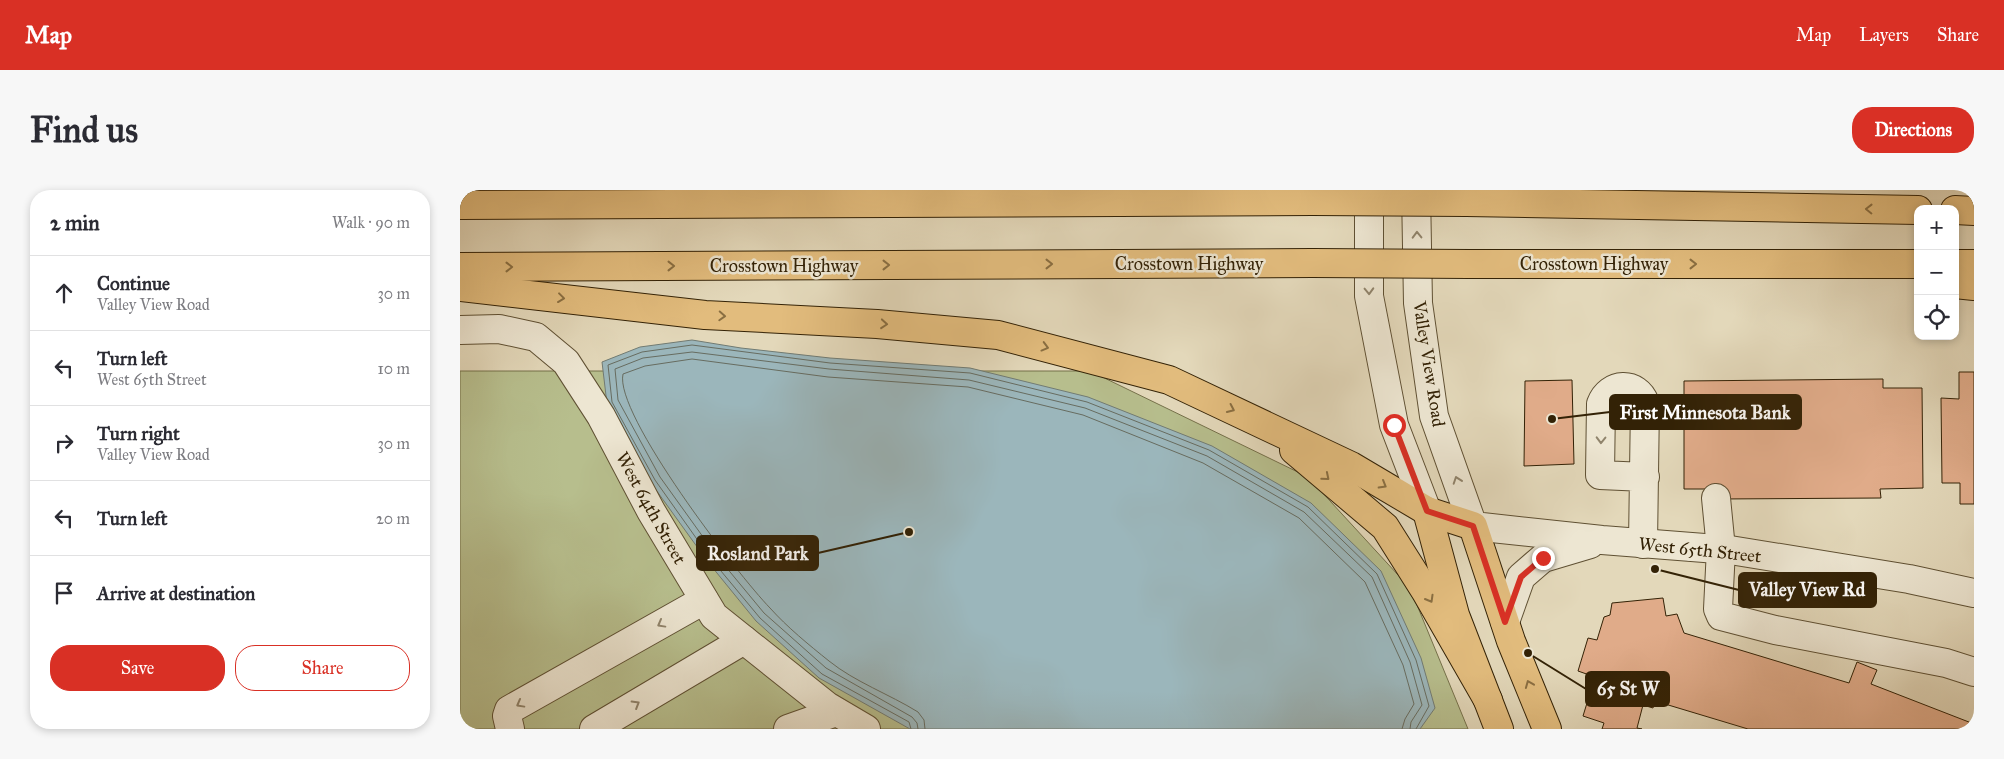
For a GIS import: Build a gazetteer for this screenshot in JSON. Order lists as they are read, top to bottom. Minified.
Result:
{"streets":{"main road":["Crosstown Highway","Valley View Road","West 65th Street"],"street":["West 64th Street"]},"crossings":[["Valley View Road","West 65th Street"]],"places":["First Minnesota Bank","Rosland Park","Valley View Rd","65 St W"],"page":{"header":"Map","nav":["Map","Layers","Share"],"buttons":["Directions",["Save","Share"]],"title":"Find us","heading":["2 min","Walk · 90 m"],"map_buttons":["+","−"],"list":[["Continue","Valley View Road","30 m"],["Turn left","West 65th Street","10 m"],["Turn right","Valley View Road","30 m"],["Turn left","20 m"],"Arrive at destination"]}}
